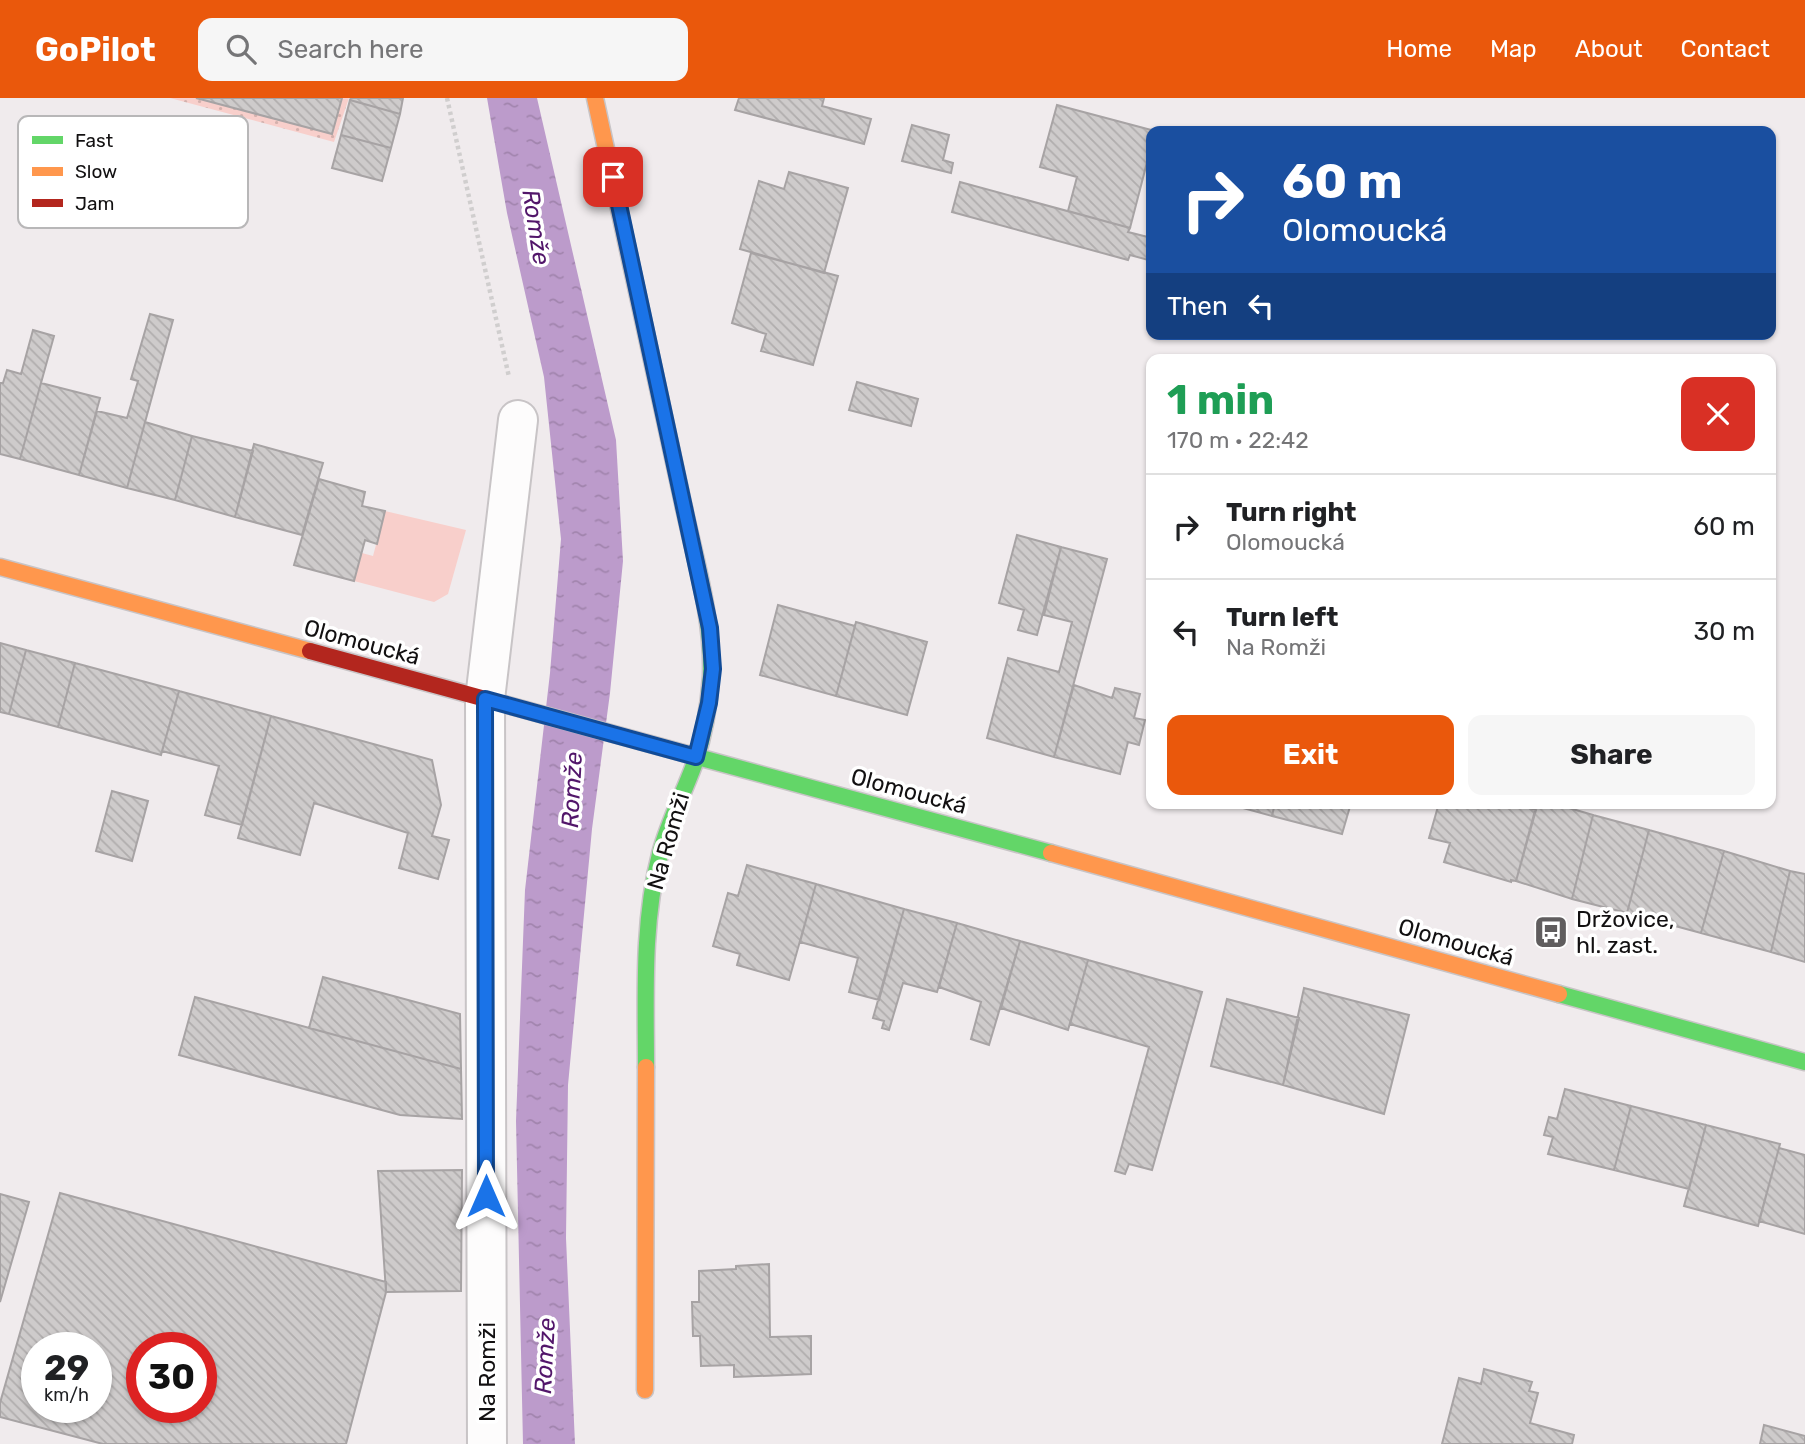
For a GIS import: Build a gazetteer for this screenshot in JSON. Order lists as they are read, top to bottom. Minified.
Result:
{"streets":{"street":["Olomoucká","Na Romži"]},"crossings":[["Olomoucká","Na Romži"]],"water":["Romže"],"places":{"bus stop":["Držovice, hl. zast."]},"legend":["Fast","Slow","Jam"],"page":{"header":"GoPilot","search":"Search here","nav":["Home","Map","About","Contact"],"turn":["60 m","Olomoucká"],"then":"Then","heading":["1 min","170 m · 22:42"],"list":[{"name":"Turn right","note":"Olomoucká","value":"60 m"},{"name":"Turn left","note":"Na Romži","value":"30 m"}],"buttons":["Exit","Share"],"speed":"29 km/h","limit":"30"}}
